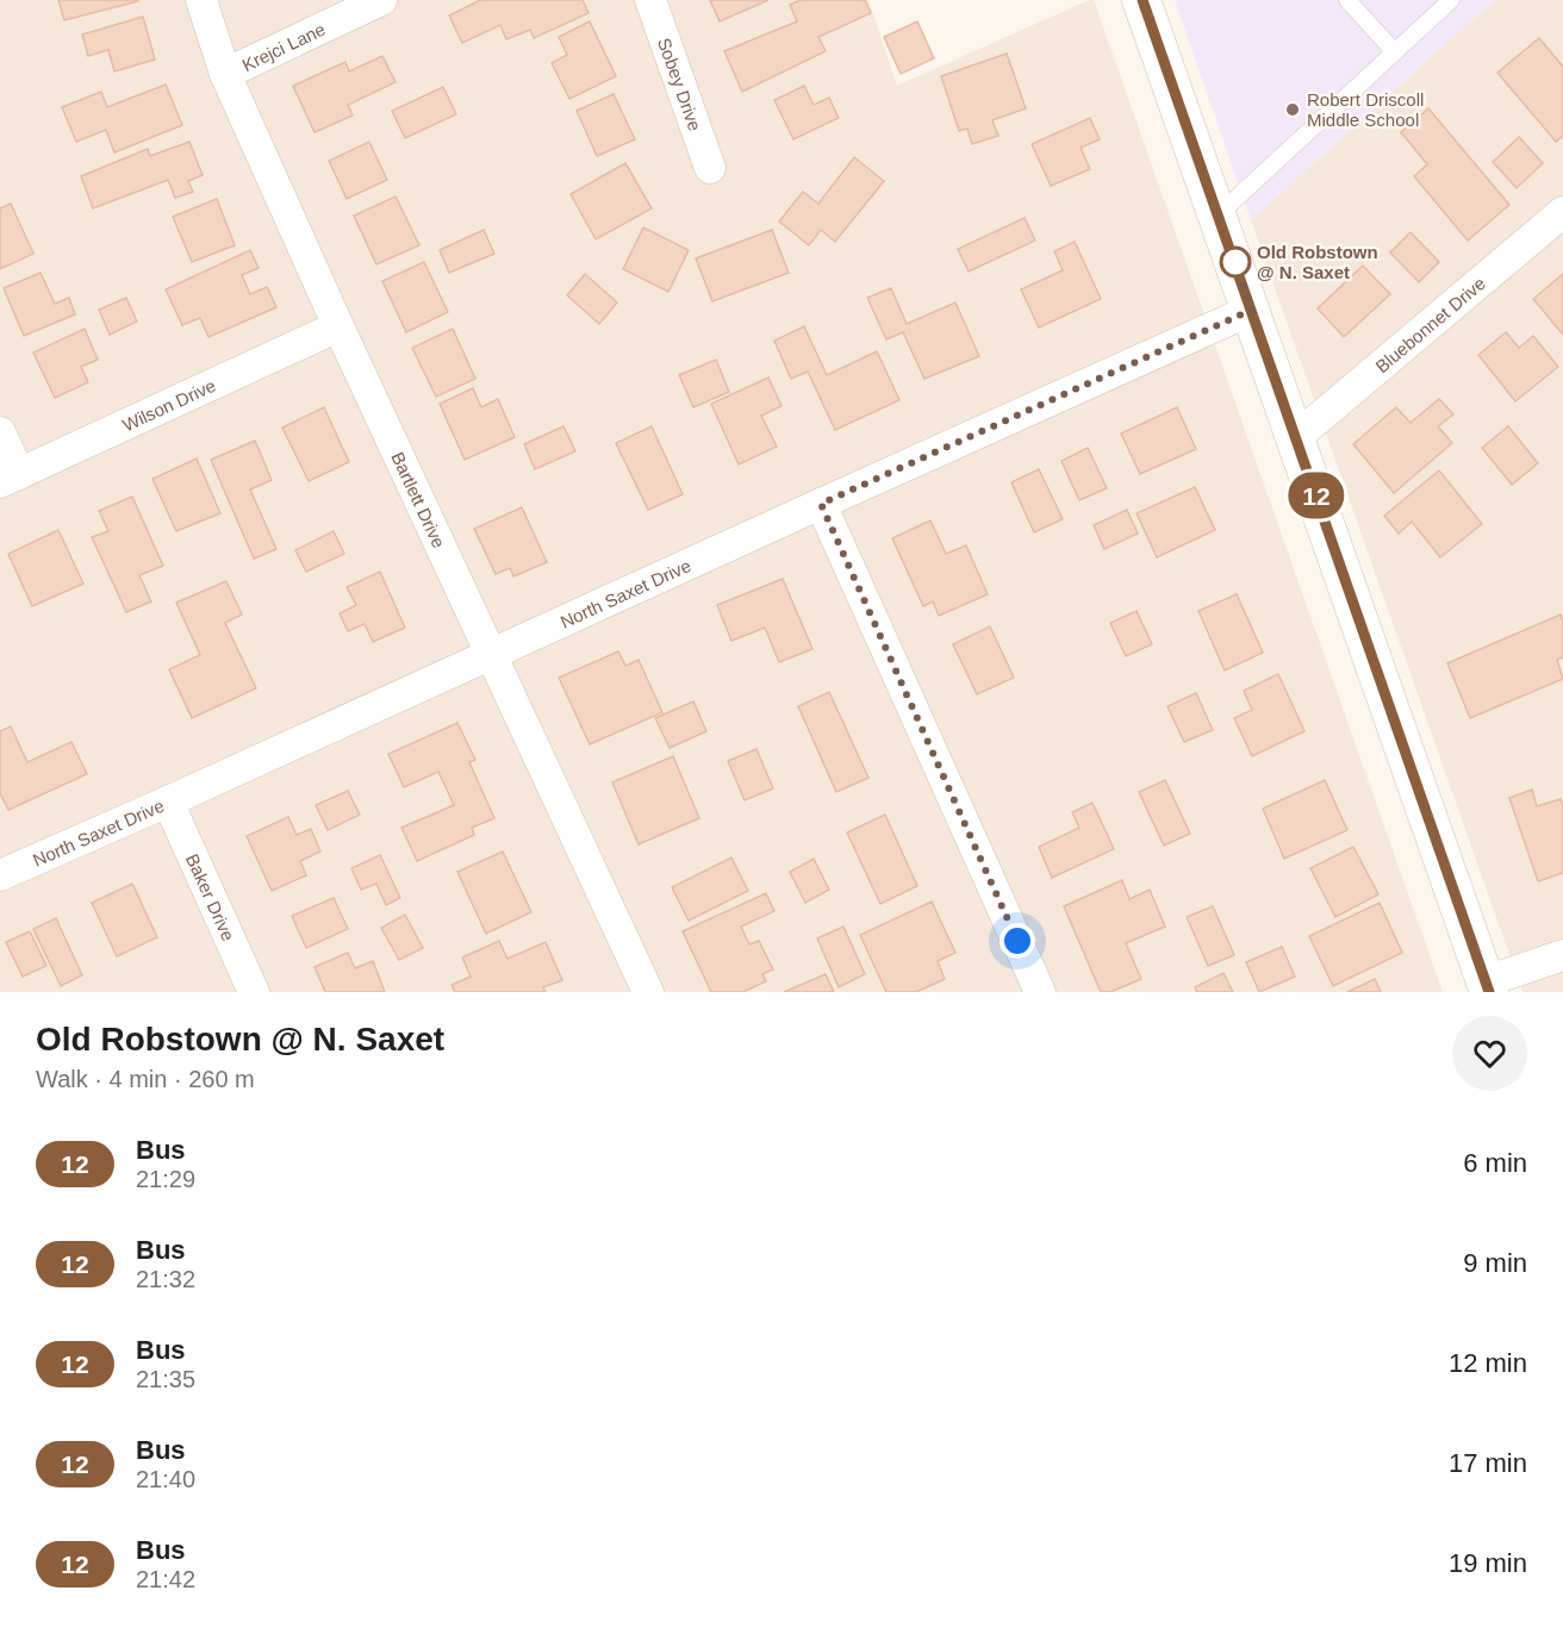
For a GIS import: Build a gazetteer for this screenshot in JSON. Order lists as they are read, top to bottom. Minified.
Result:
{"streets":{"street":["Krejci Lane","Sobey Drive","Bluebonnet Drive","Wilson Drive","Bartlett Drive","North Saxet Drive","Baker Drive"]},"crossings":[["Krejci Lane","Bartlett Drive"],["Wilson Drive","Bartlett Drive"],["Bartlett Drive","North Saxet Drive"],["North Saxet Drive","Baker Drive"]],"places":["Robert Driscoll Middle School","Old Robstown @ N. Saxet"],"lines":["bus line 12"],"page":{"on_map":"12","heading":["Old Robstown @ N. Saxet","Walk · 4 min · 260 m"],"list":[{"mark":"12","name":"Bus","note":"21:29","value":"6 min"},{"mark":"12","name":"Bus","note":"21:32","value":"9 min"},{"mark":"12","name":"Bus","note":"21:35","value":"12 min"},{"mark":"12","name":"Bus","note":"21:40","value":"17 min"},{"mark":"12","name":"Bus","note":"21:42","value":"19 min"}]}}
